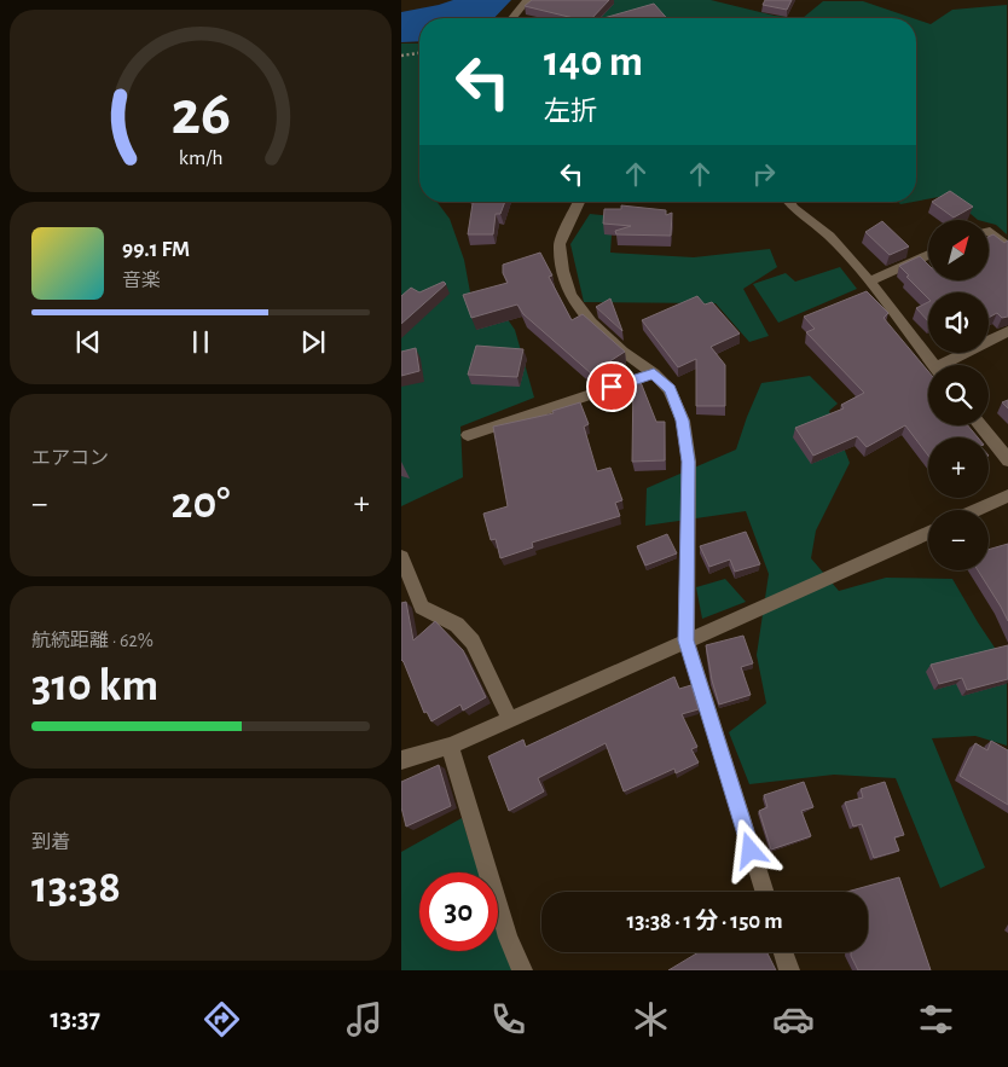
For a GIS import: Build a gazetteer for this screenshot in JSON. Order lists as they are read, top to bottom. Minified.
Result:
{"north":"top right","page":{"turn":["140 m","左折"],"map_buttons":["+","−"],"song":["99.1 FM","音楽"],"tile":["エアコン",["航続距離 · 62%","310 km"],["到着","13:38"]],"heat":["−","20°","+"],"limit":"30","trip":"13:38 · 1 分 · 150 m","tabs":"13:37","gauge":["26","km/h"]}}
